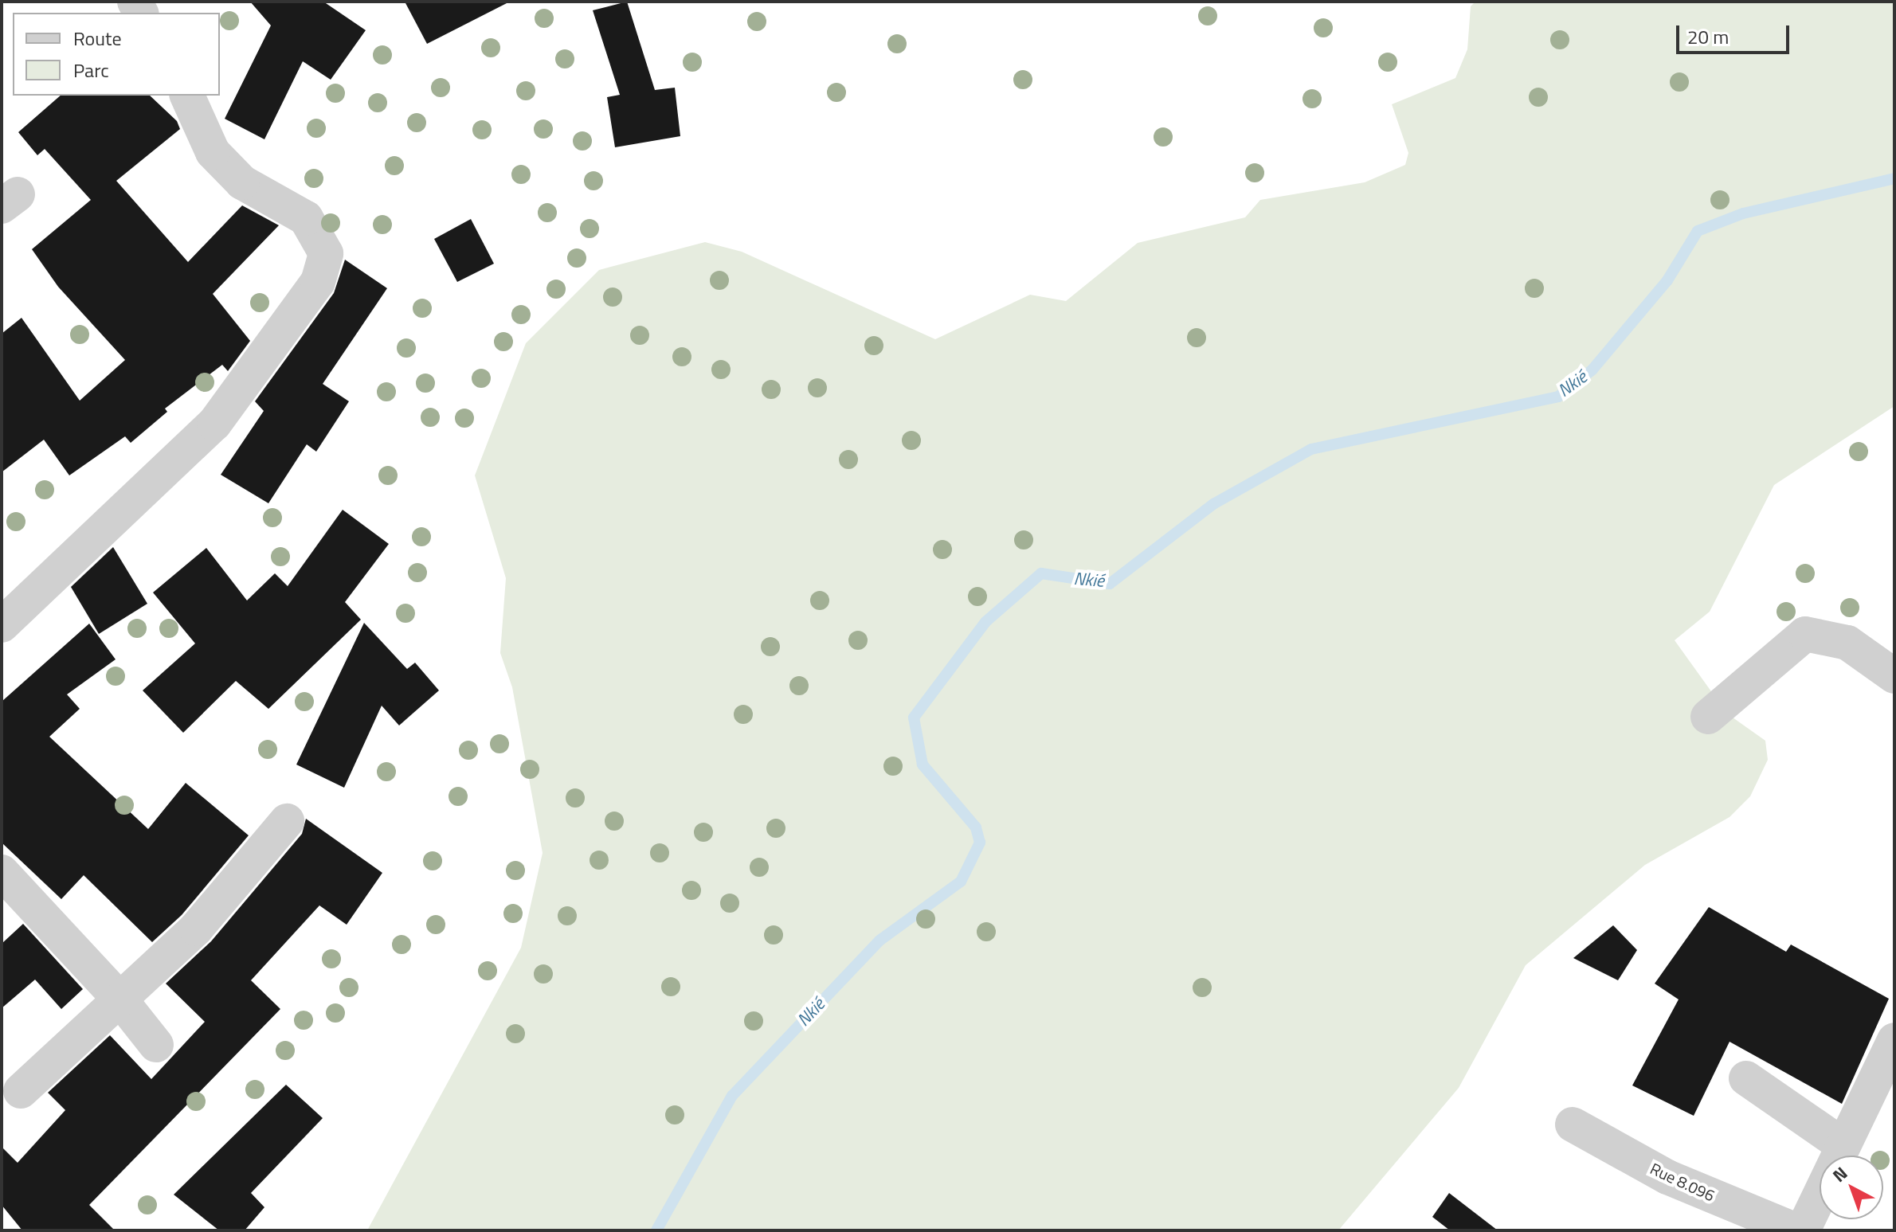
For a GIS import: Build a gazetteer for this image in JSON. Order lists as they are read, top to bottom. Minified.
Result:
{"streets":{"street":["Rue 8.096"]},"water":["Nkié"],"legend":["Route","Parc"],"scale_bar":"20 m","north":"top left"}
